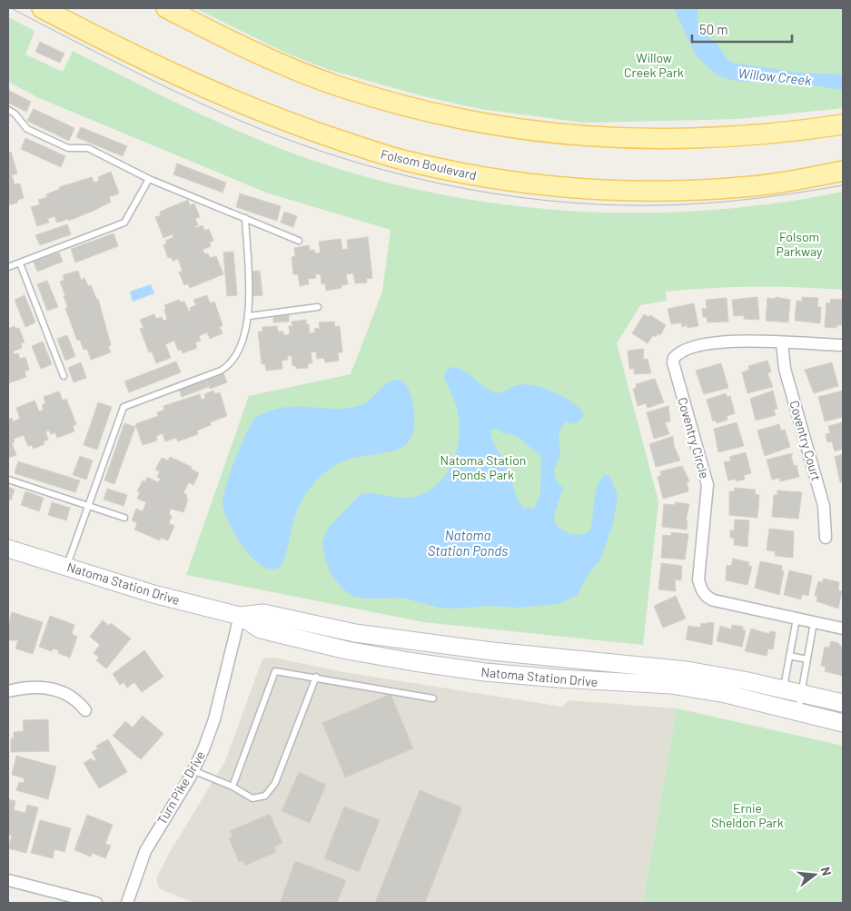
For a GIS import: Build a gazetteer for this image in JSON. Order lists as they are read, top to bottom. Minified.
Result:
{"streets":{"main road":["Folsom Boulevard"],"street":["Coventry Circle","Coventry Court","Natoma Station Drive","Turn Pike Drive"]},"crossings":[["Coventry Circle","Coventry Court"],["Natoma Station Drive","Turn Pike Drive"]],"water":["Willow Creek","Natoma Station Ponds"],"parks":["Willow Creek Park","Folsom Parkway","Natoma Station Ponds Park","Ernie Sheldon Park"],"scale_bar":"50 m","north":"right"}
